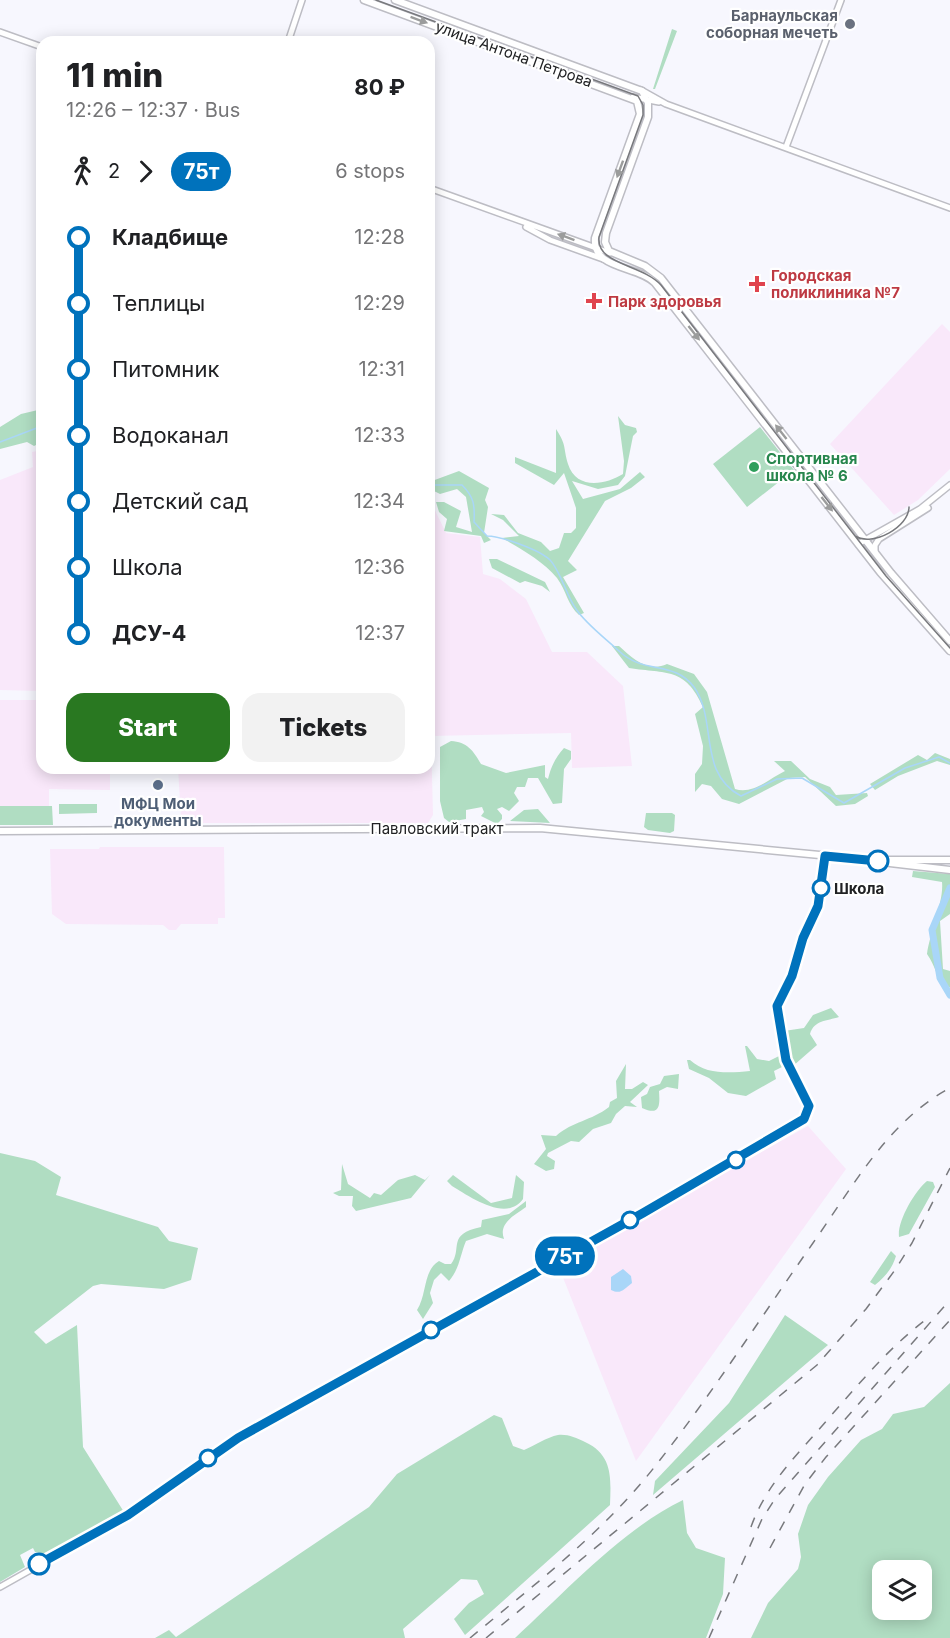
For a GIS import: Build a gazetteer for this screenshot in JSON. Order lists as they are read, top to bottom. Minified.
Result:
{"streets":{"main road":["улица Антона Петрова","Павловский тракт"]},"places":{"other":["Барнаульская соборная мечеть","Спортивная школа № 6","МФЦ Мои документы","Школа"],"health":["Городская поликлиника №7","Парк здоровья"]},"lines":["bus line 75т"],"page":{"on_map":"75т","heading":["11 min","12:26 – 12:37 · Bus","80 ₽"],"legs":["2","75т","6 stops"],"list":[{"name":"Кладбище","value":"12:28"},{"name":"Теплицы","value":"12:29"},{"name":"Питомник","value":"12:31"},{"name":"Водоканал","value":"12:33"},{"name":"Детский сад","value":"12:34"},{"name":"Школа","value":"12:36"},{"name":"ДСУ-4","value":"12:37"}],"buttons":["Start","Tickets"]}}
